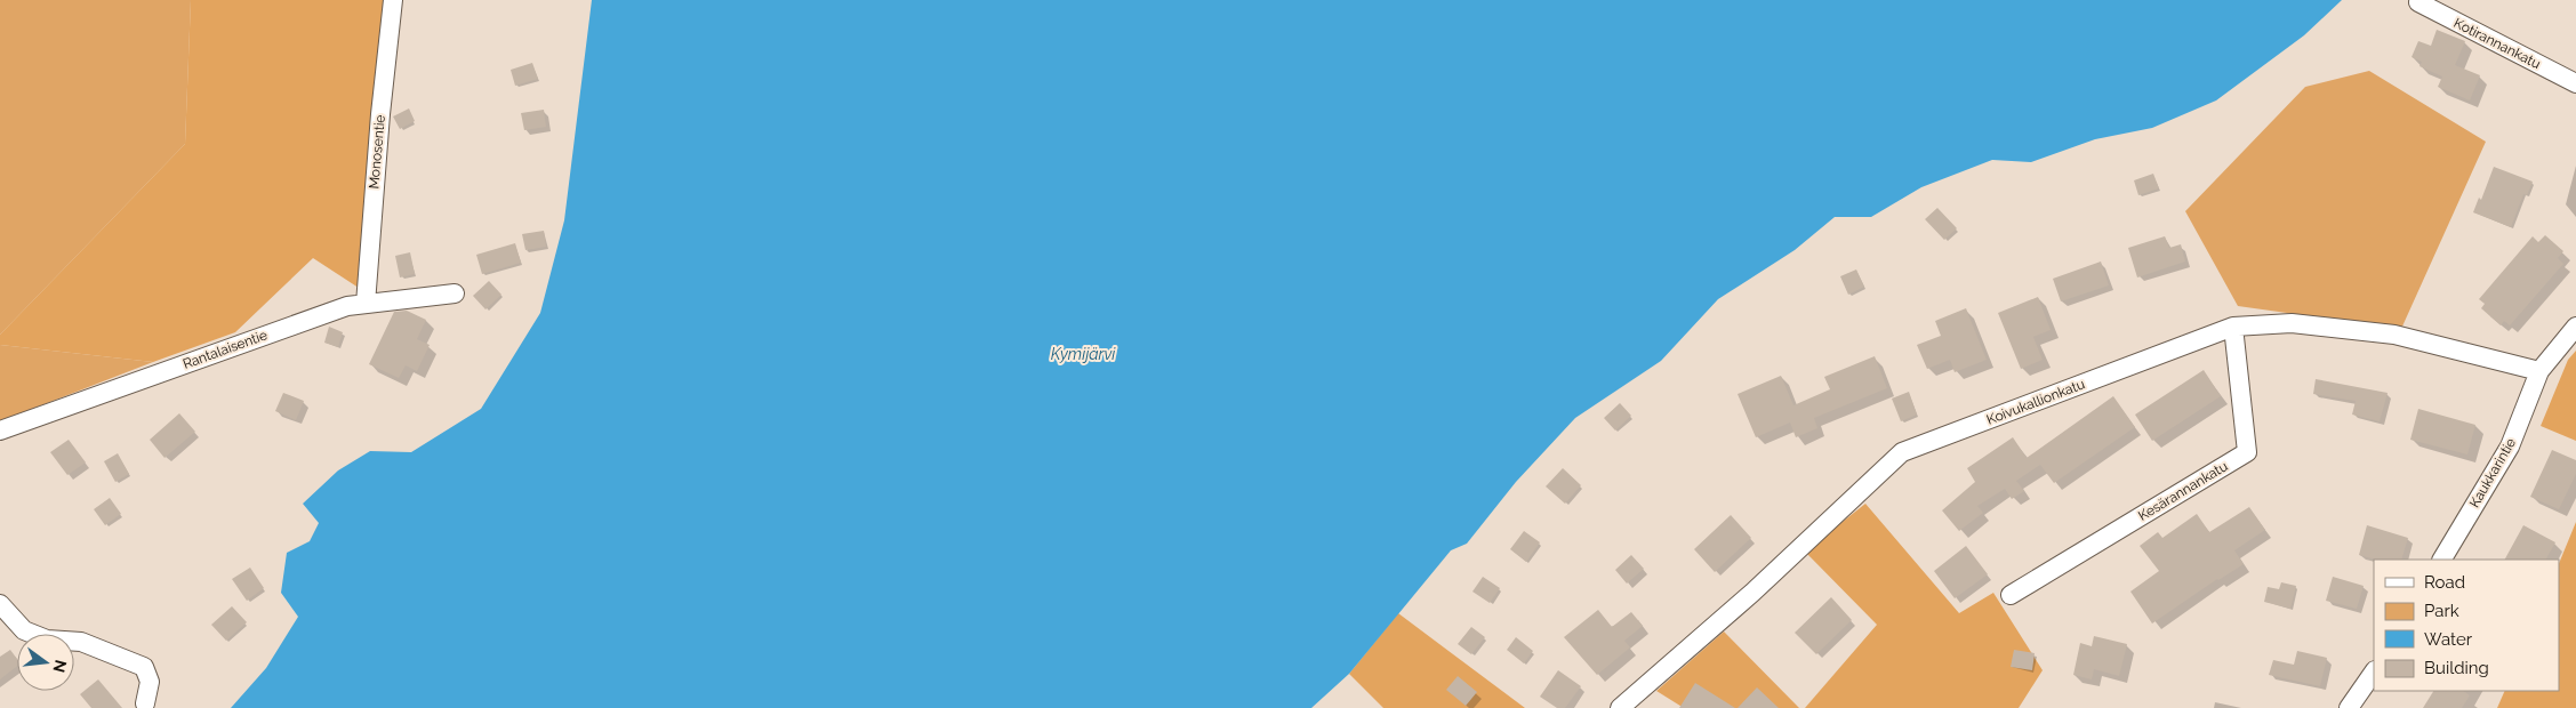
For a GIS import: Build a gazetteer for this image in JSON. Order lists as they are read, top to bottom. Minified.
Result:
{"streets":{"street":["Kotirannankatu","Monosentie","Rantalaisentie","Koivukallionkatu","Kaukkarintie","Kesärannankatu"]},"crossings":[["Monosentie","Rantalaisentie"],["Koivukallionkatu","Kaukkarintie"],["Koivukallionkatu","Kesärannankatu"]],"water":["Kymijärvi"],"legend":["Road","Park","Water","Building"],"north":"right"}
